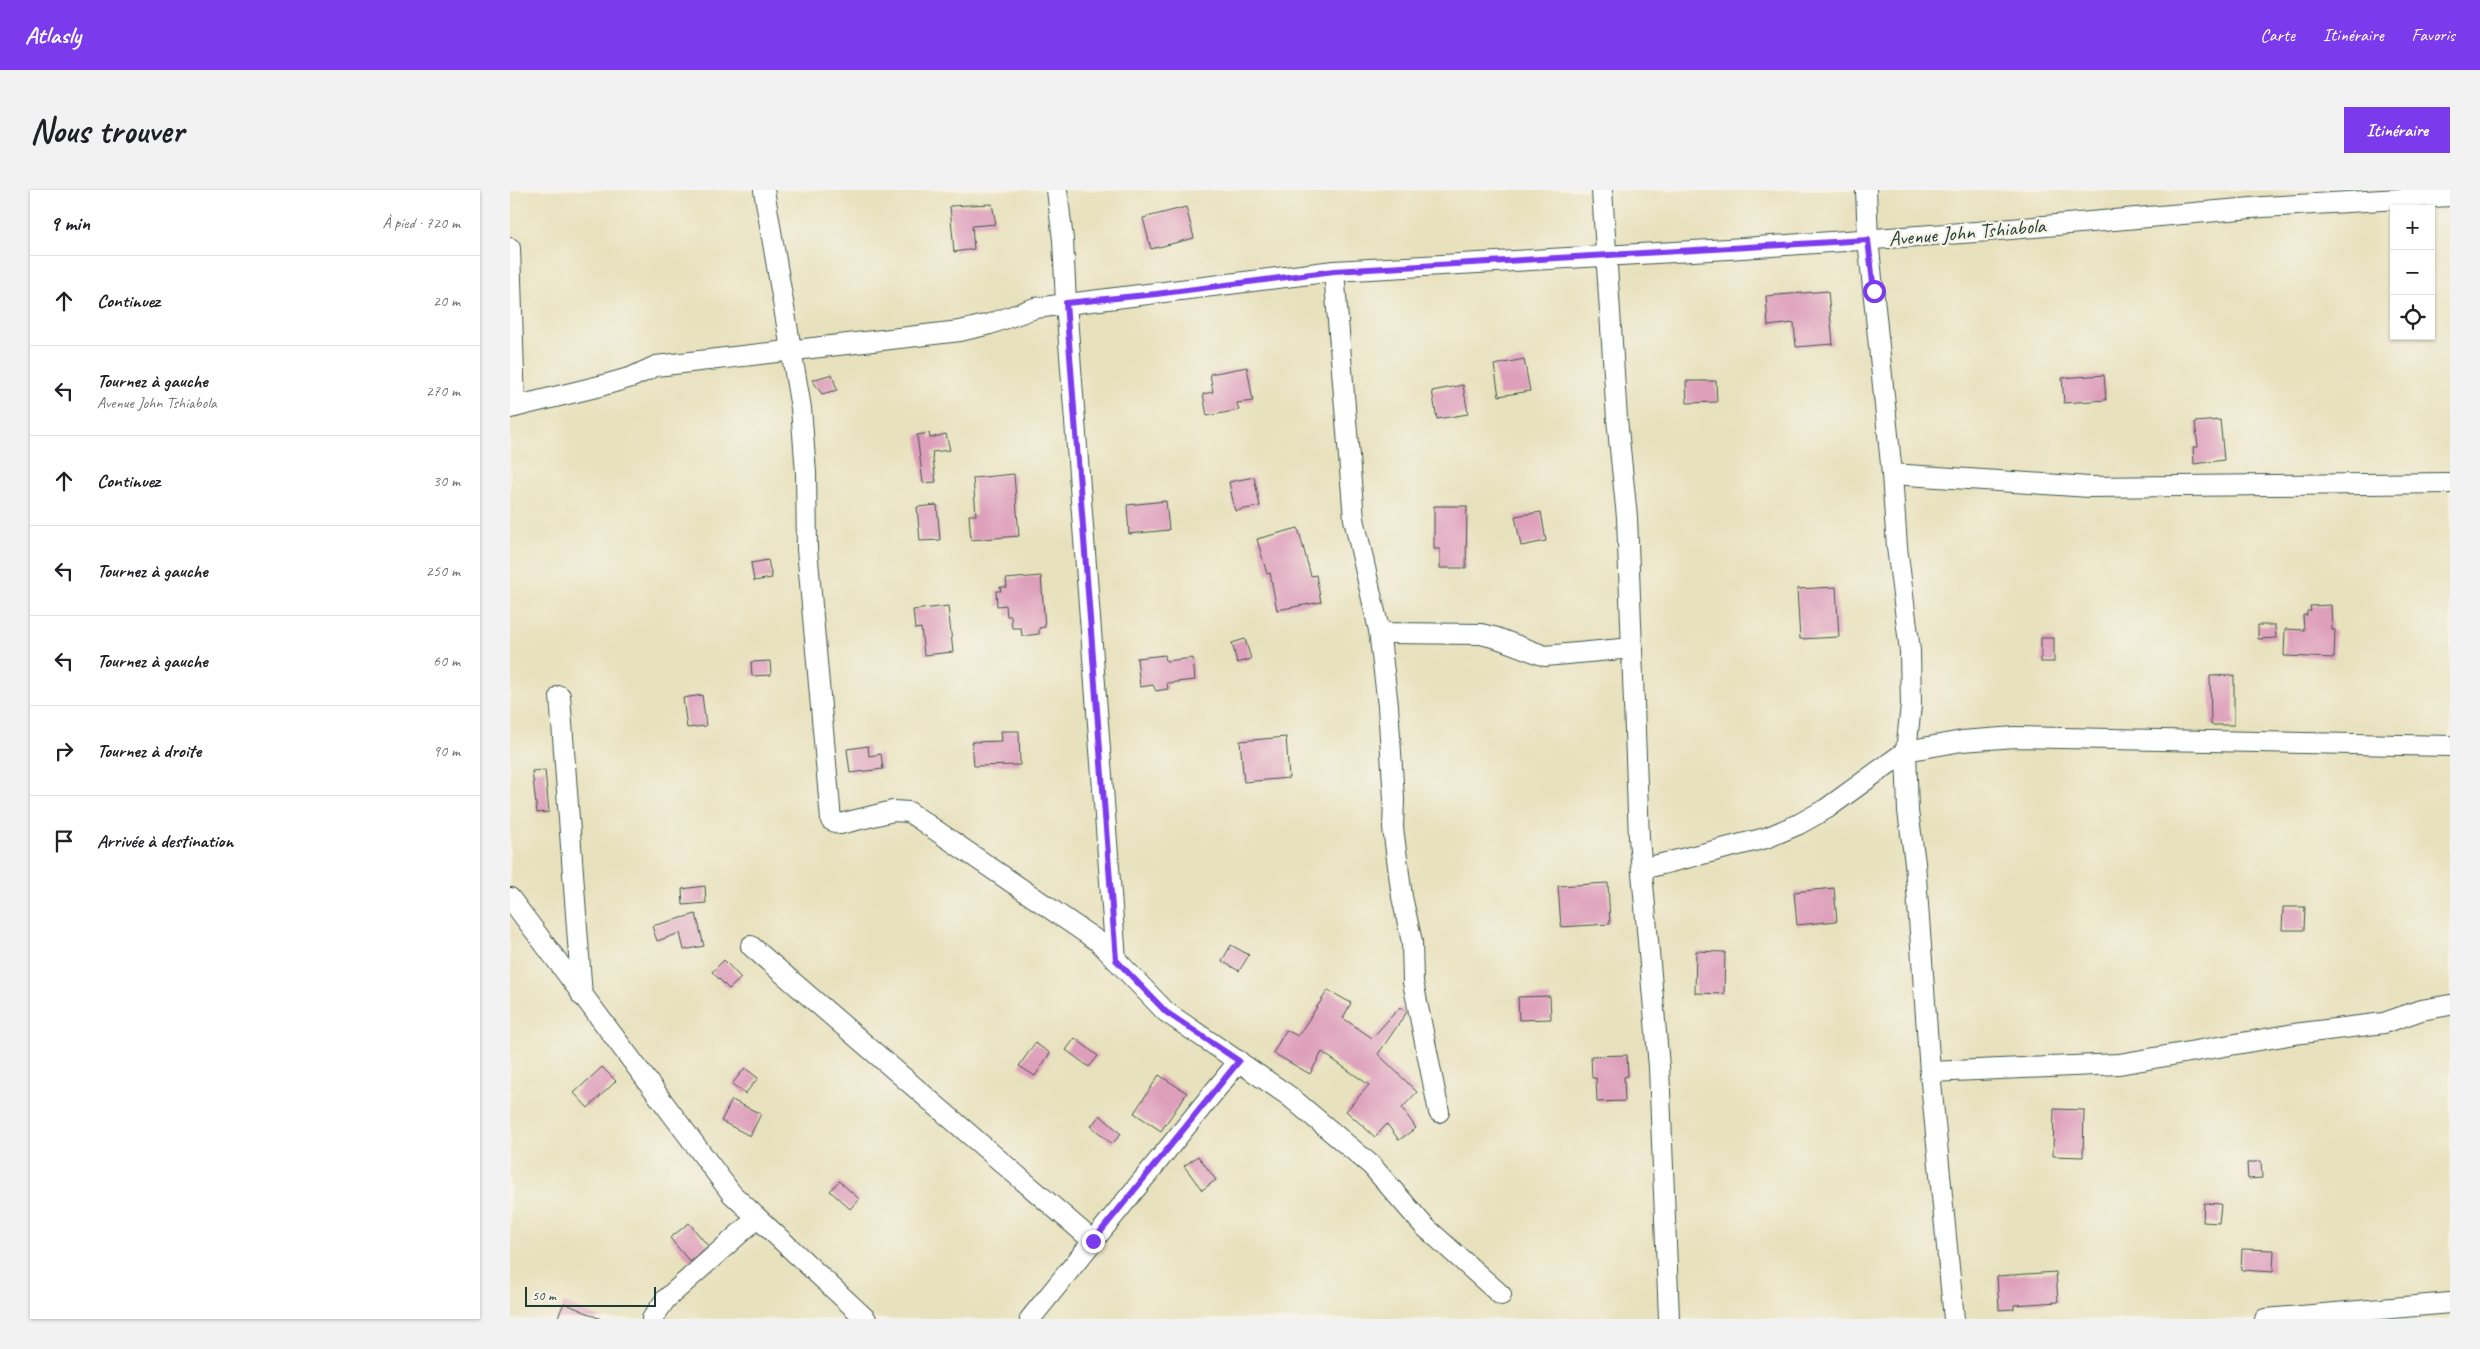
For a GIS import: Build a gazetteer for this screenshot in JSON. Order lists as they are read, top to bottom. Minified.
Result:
{"streets":{"street":["Avenue John Tshiabola"]},"scale_bar":"50 m","page":{"header":"Atlasly","nav":["Carte","Itinéraire","Favoris"],"buttons":"Itinéraire","title":"Nous trouver","heading":["9 min","À pied · 720 m"],"map_buttons":["+","−"],"list":[["Continuez","20 m"],["Tournez à gauche","Avenue John Tshiabola","270 m"],["Continuez","30 m"],["Tournez à gauche","250 m"],["Tournez à gauche","60 m"],["Tournez à droite","90 m"],"Arrivée à destination"],"scale":"50 m"}}
